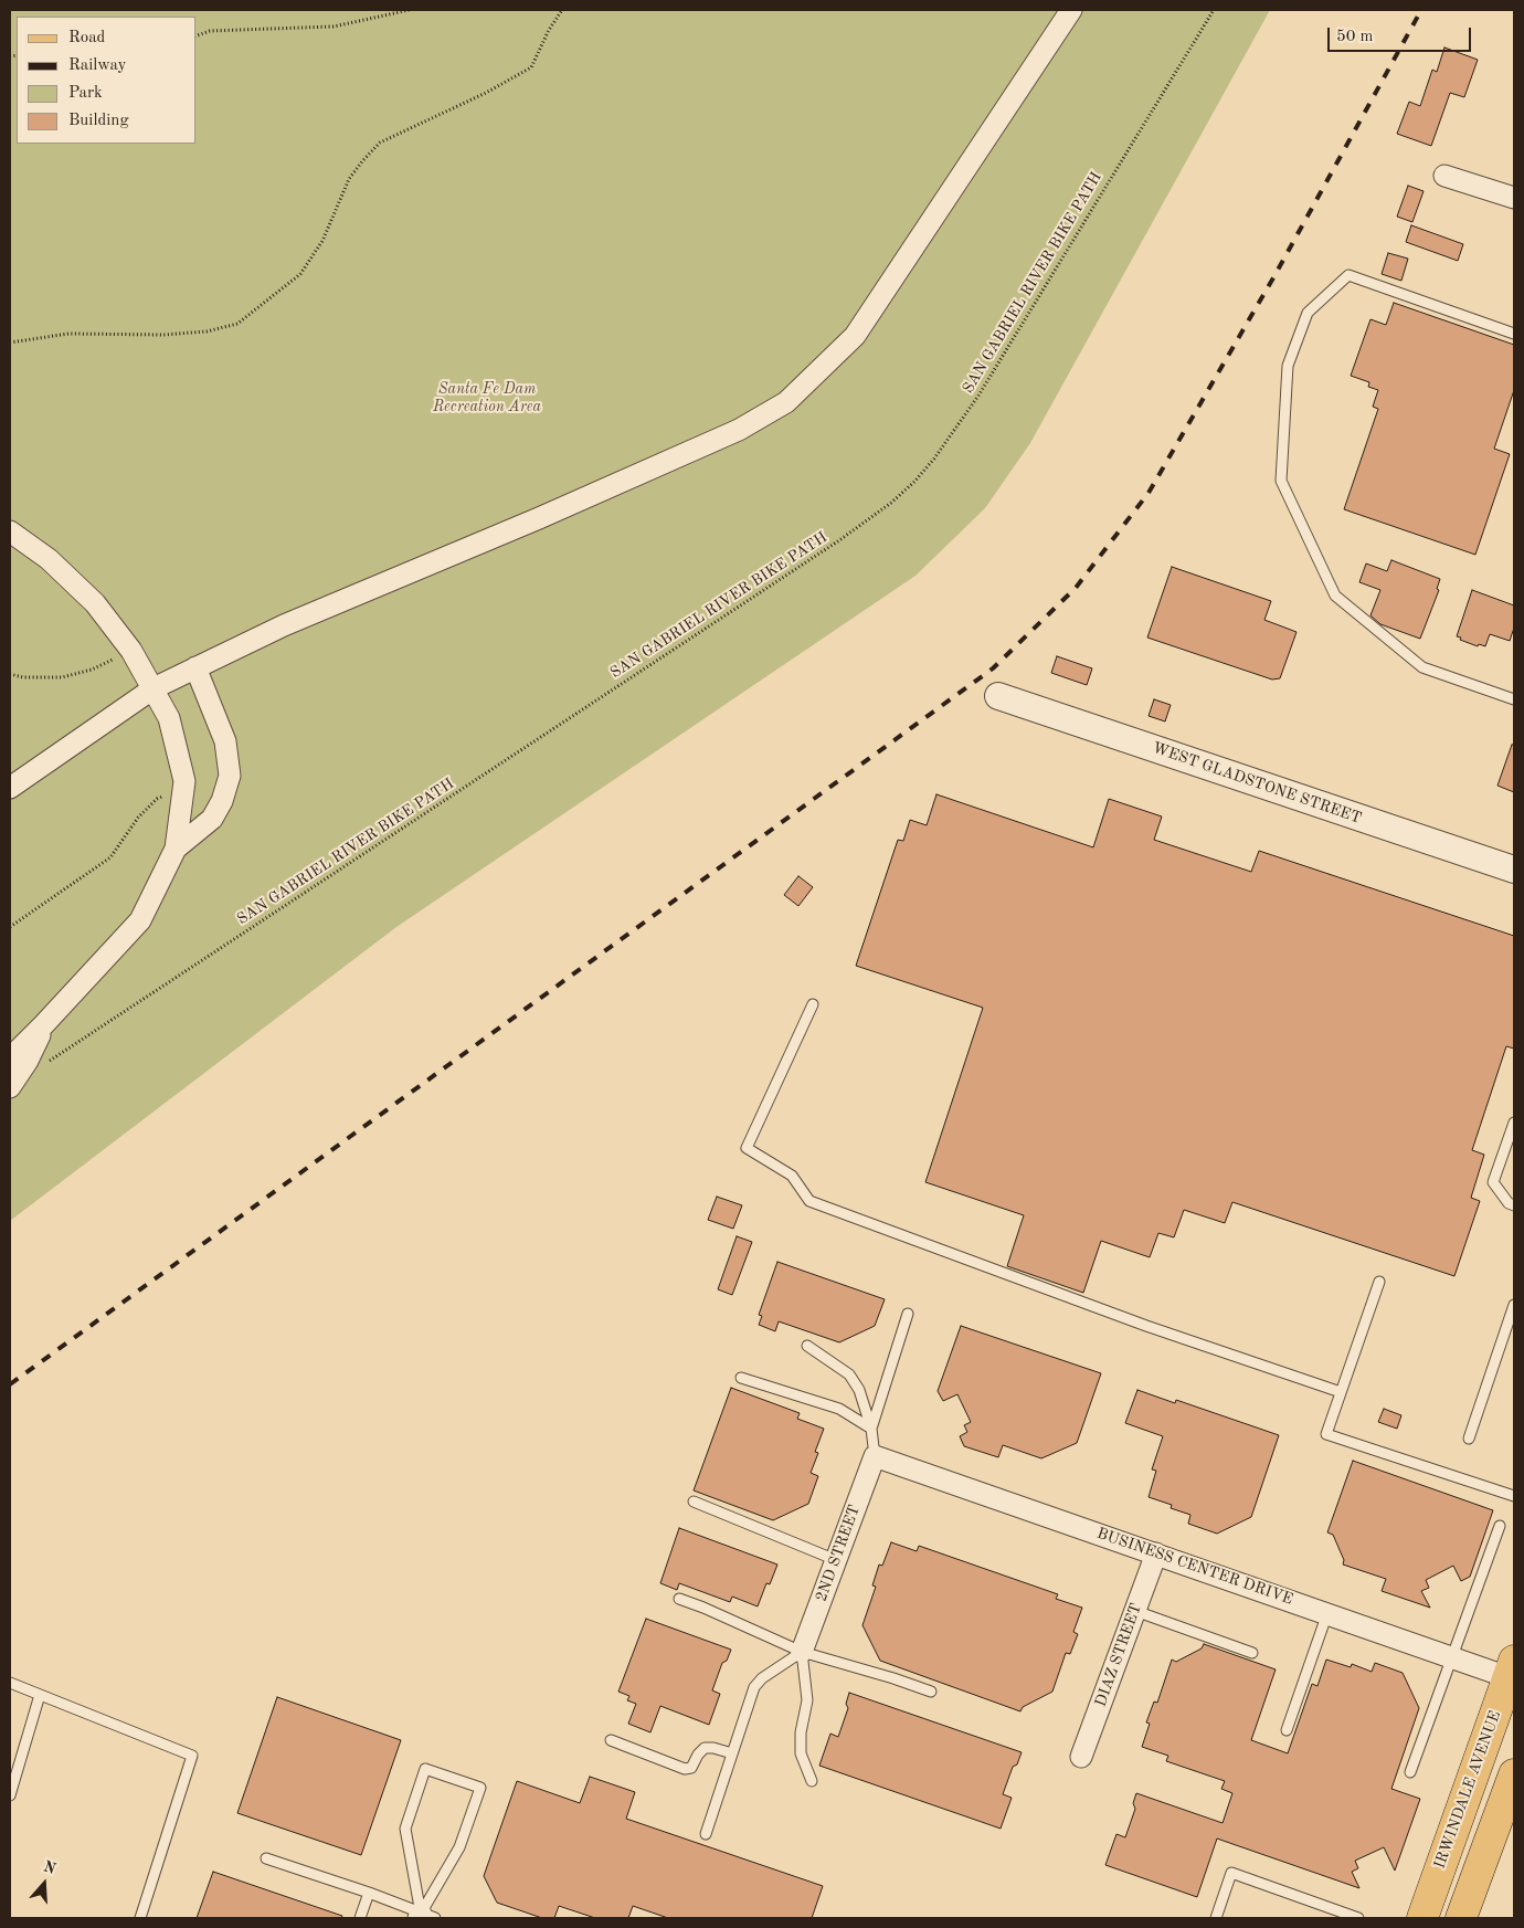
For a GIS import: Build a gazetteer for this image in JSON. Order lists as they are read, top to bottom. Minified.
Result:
{"streets":{"main road":["IRWINDALE AVENUE"],"street":["WEST GLADSTONE STREET","2ND STREET","BUSINESS CENTER DRIVE","DIAZ STREET"],"path":["SAN GABRIEL RIVER BIKE PATH"]},"crossings":[["2ND STREET","BUSINESS CENTER DRIVE"],["BUSINESS CENTER DRIVE","DIAZ STREET"],["BUSINESS CENTER DRIVE","IRWINDALE AVENUE"]],"parks":["Santa Fe Dam Recreation Area"],"legend":["Road","Railway","Park","Building"],"scale_bar":"50 m","north":"top"}
